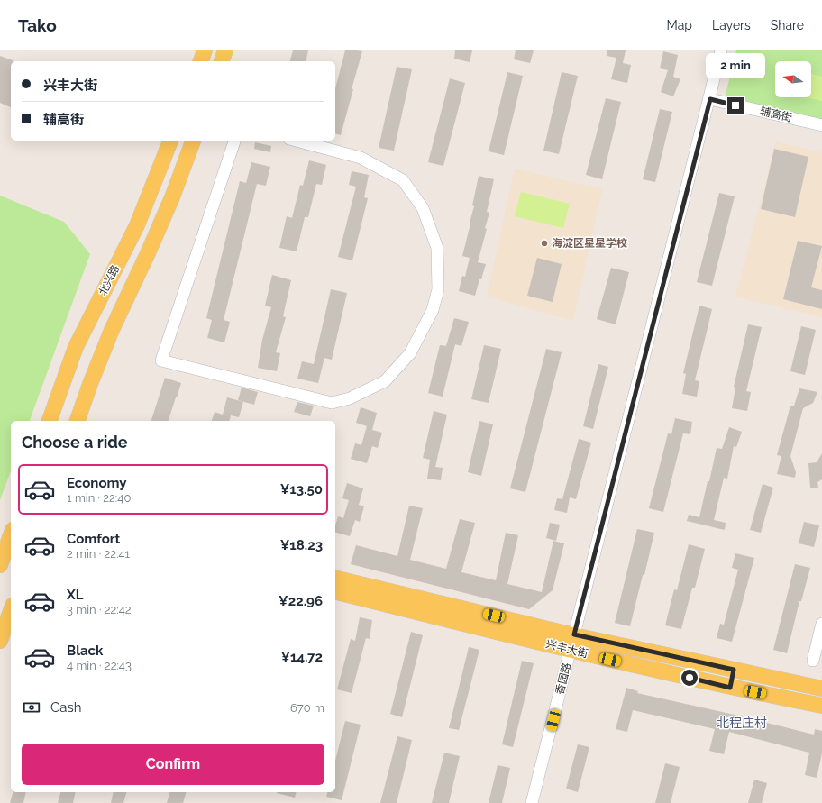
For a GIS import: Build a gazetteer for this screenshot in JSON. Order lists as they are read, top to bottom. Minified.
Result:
{"streets":{"main road":["北兴路","兴丰大街"],"street":["辅高街","香园路"]},"crossings":[["辅高街","香园路"],["兴丰大街","香园路"]],"districts":["北程庄村"],"places":["海淀区星星学校"],"north":"left","page":{"header":"Tako","nav":["Map","Layers","Share"],"bubble":"2 min","banner":["兴丰大街","辅高街"],"heading":"Choose a ride","list":[{"name":"Economy","note":"1 min · 22:40","value":"¥13.50"},{"name":"Comfort","note":"2 min · 22:41","value":"¥18.23"},{"name":"XL","note":"3 min · 22:42","value":"¥22.96"},{"name":"Black","note":"4 min · 22:43","value":"¥14.72"}],"pay":["Cash","670 m"],"buttons":"Confirm"}}
